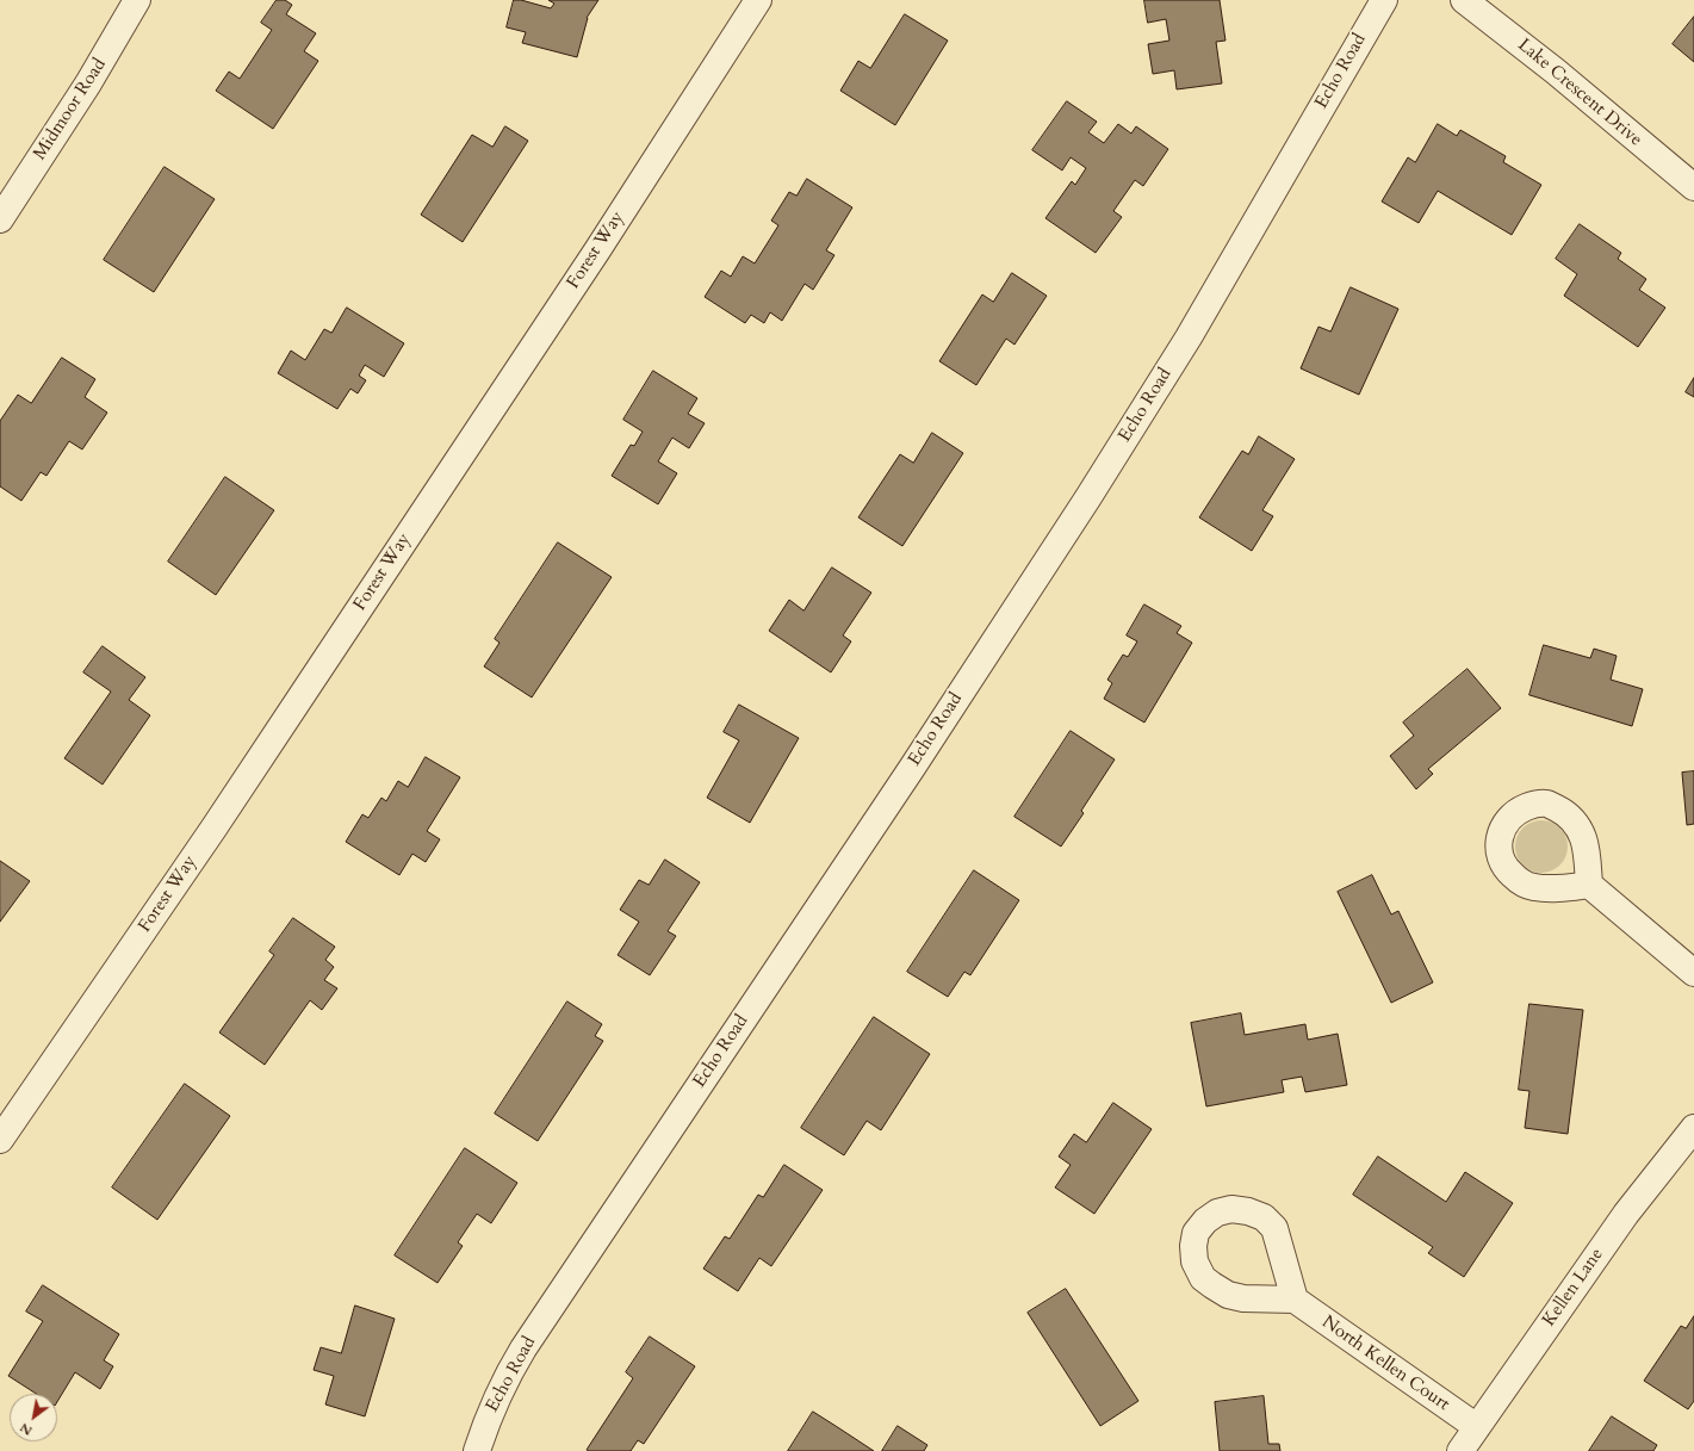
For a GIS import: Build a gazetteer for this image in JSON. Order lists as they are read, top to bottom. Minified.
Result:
{"streets":{"street":["Echo Road","Lake Crescent Drive","Midmoor Road","Forest Way","Kellen Lane","North Kellen Court"]},"crossings":[["Kellen Lane","North Kellen Court"]],"north":"bottom left"}
